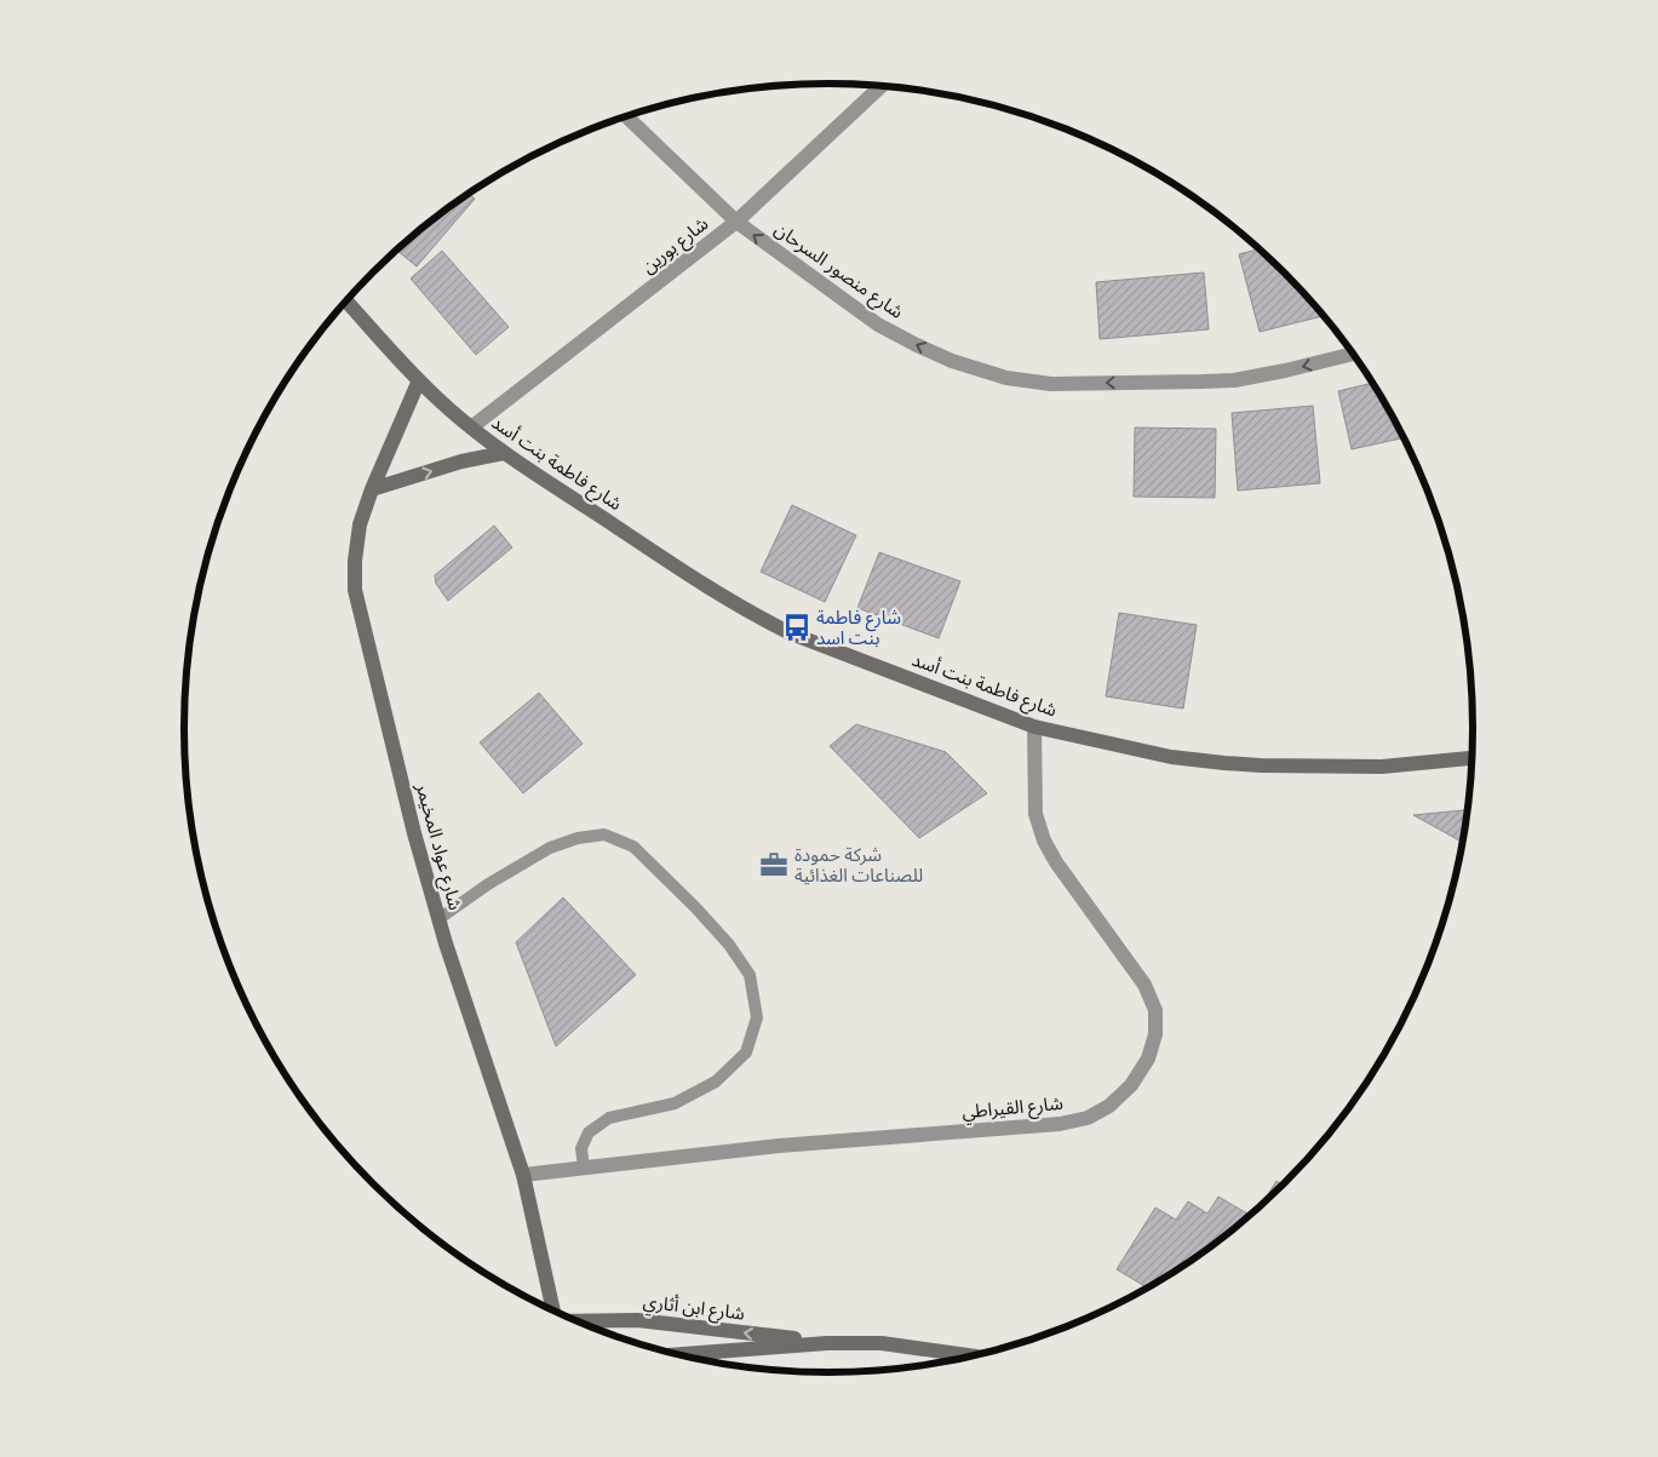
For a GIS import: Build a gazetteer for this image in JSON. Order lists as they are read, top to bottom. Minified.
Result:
{"streets":{"street":["شارع بورين","شارع منصور السرحان","شارع فاطمة بنت أسد","شارع عواد المخيمر","شارع القيراطي","شارع ابن أثاري"]},"crossings":[["شارع بورين","شارع منصور السرحان"],["شارع بورين","شارع فاطمة بنت أسد"],["شارع فاطمة بنت أسد","شارع عواد المخيمر"],["شارع فاطمة بنت أسد","شارع القيراطي"],["شارع عواد المخيمر","شارع القيراطي"]],"one_way":["شارع منصور السرحان"],"places":{"bus stop":["شارع فاطمة بنت اسد"],"office":["شركة حمودة للصناعات الغذائية"]}}
